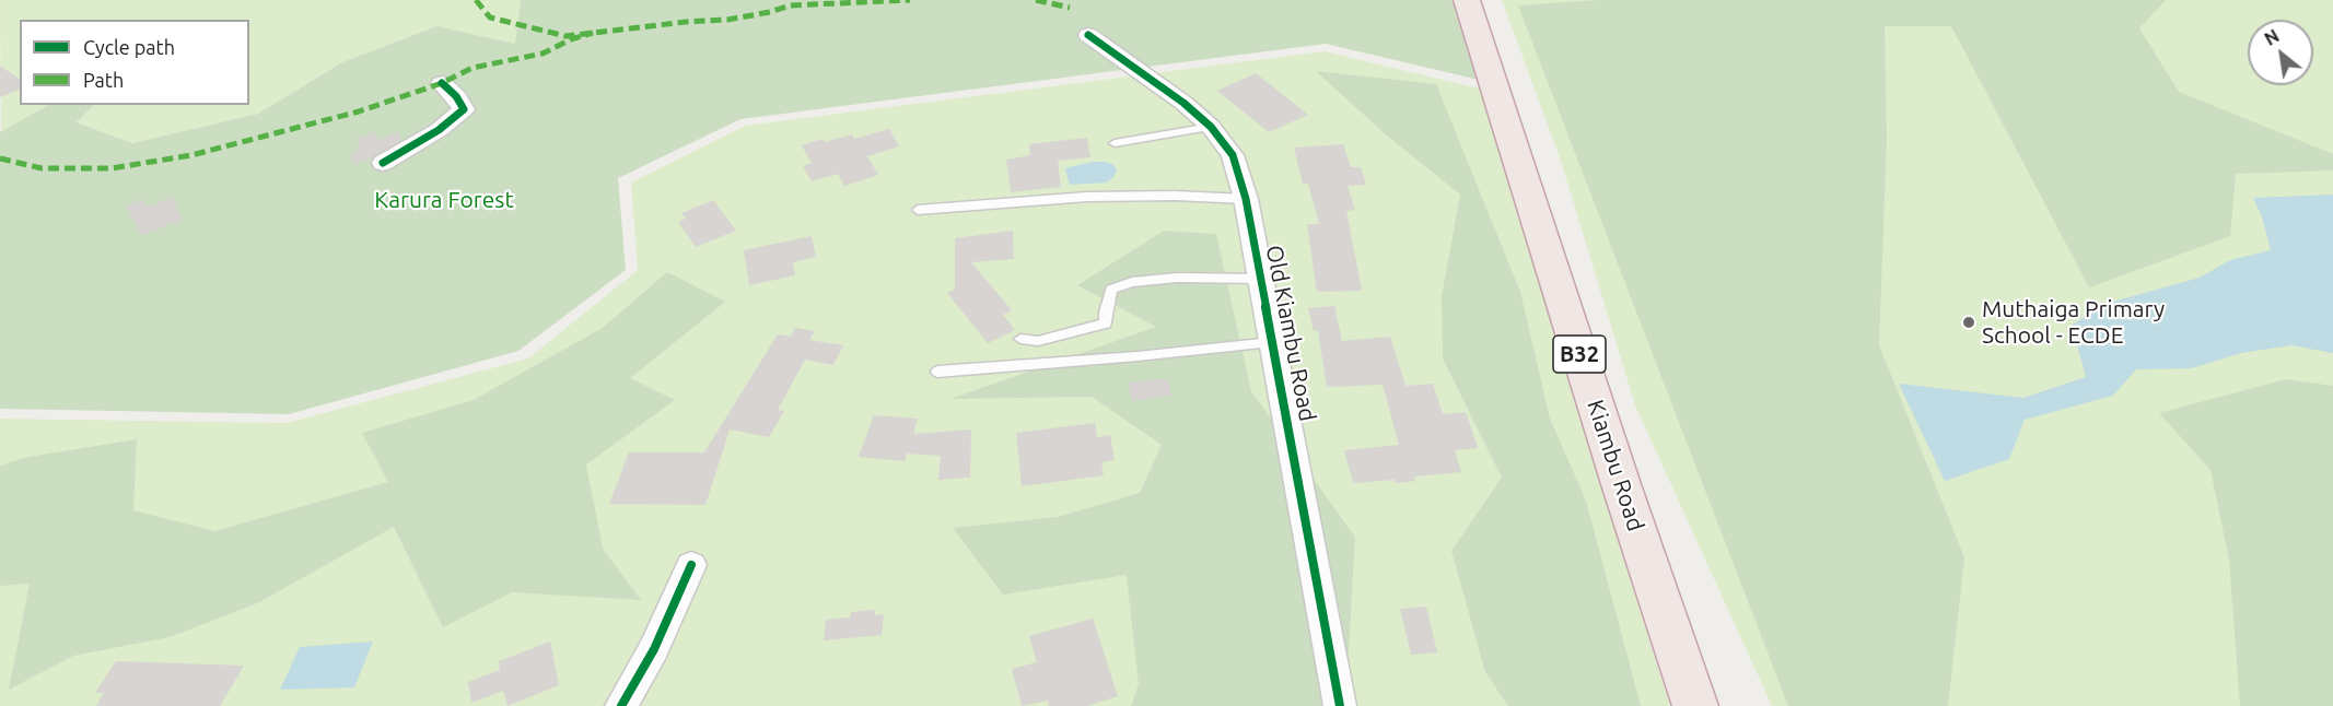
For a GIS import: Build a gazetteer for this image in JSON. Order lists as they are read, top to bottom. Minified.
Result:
{"streets":{"highway":["B32","Kiambu Road"],"street":["Old Kiambu Road"]},"parks":["Karura Forest"],"places":["Muthaiga Primary School - ECDE"],"legend":["Cycle path","Path"],"north":"top left"}
